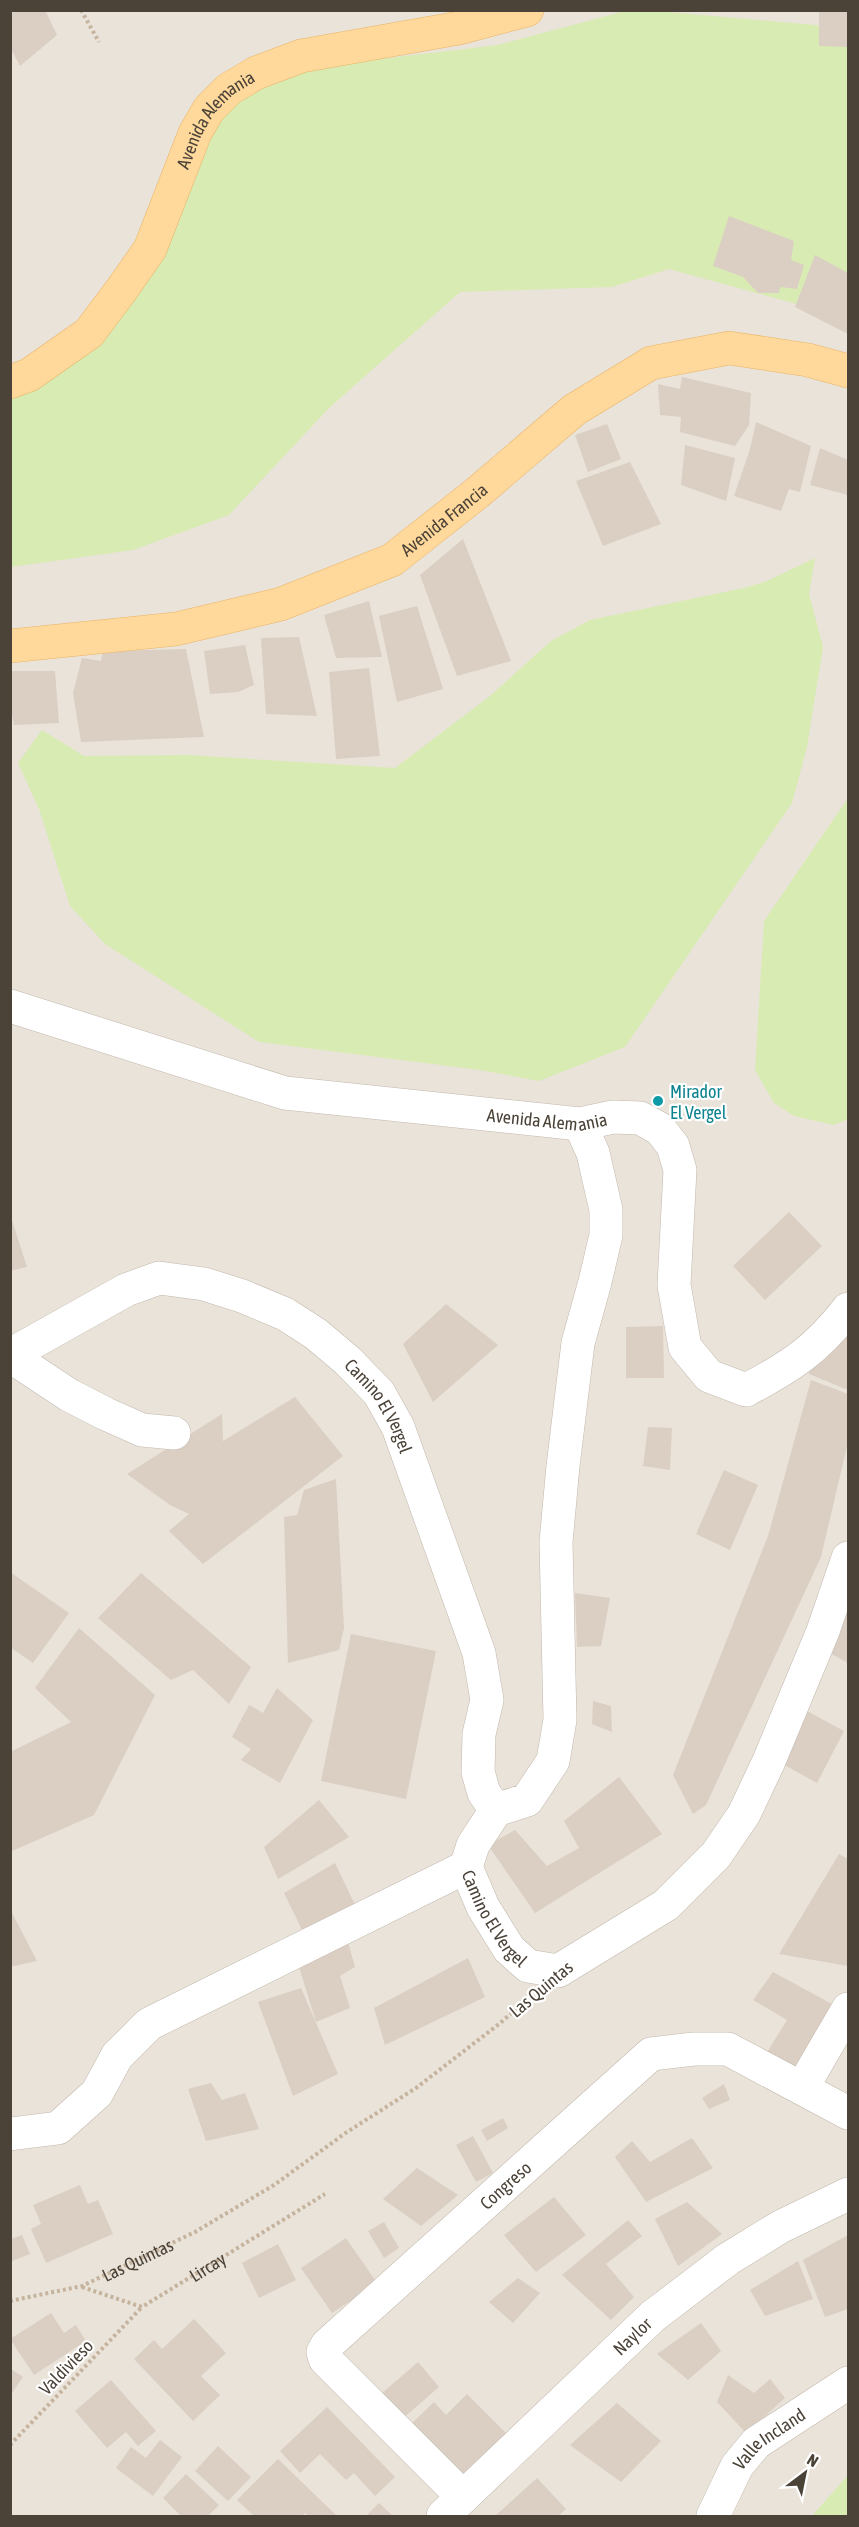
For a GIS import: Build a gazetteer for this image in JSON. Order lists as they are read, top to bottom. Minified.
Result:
{"streets":{"main road":["Avenida Alemania","Avenida Francia"],"street":["Camino El Vergel","Las Quintas","Congreso","Naylor","Valle Incland"],"path":["Lircay","Valdivieso"]},"crossings":[["Camino El Vergel","Las Quintas"],["Congreso","Naylor"],["Lircay","Valdivieso"]],"places":["Mirador El Vergel"],"north":"top right"}
